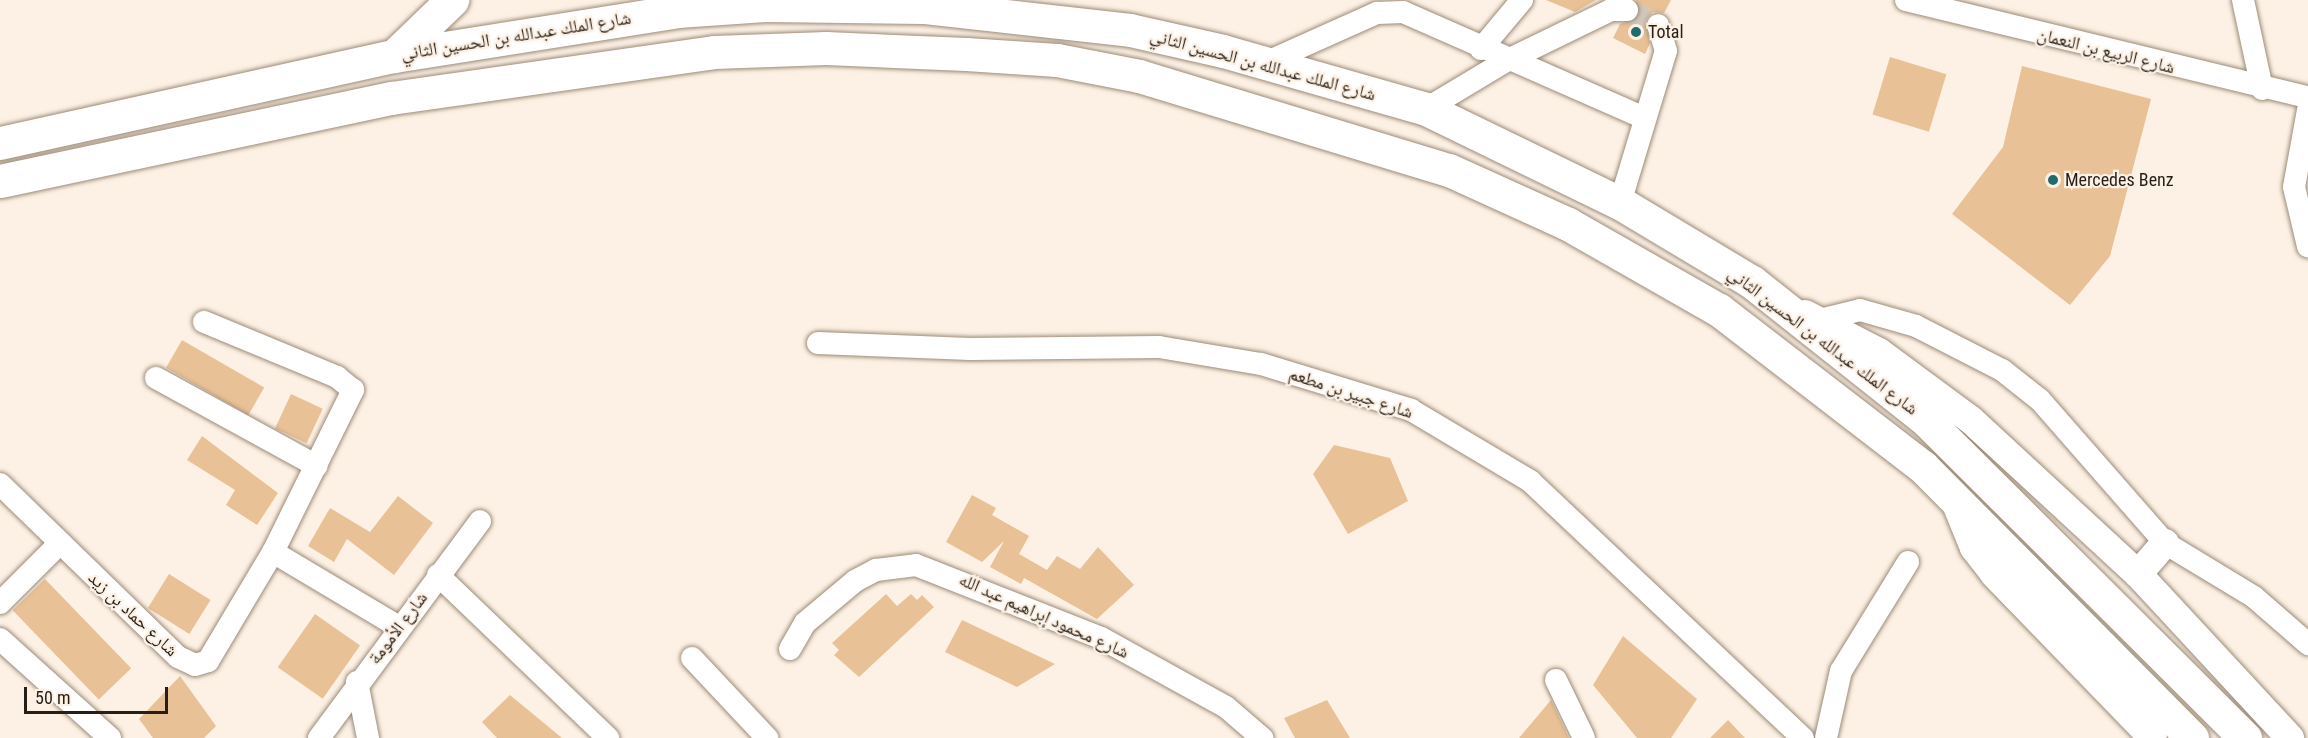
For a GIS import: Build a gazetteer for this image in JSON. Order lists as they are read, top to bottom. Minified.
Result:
{"streets":{"highway":["شارع الملك عبدالله بن الحسين الثاني"],"street":["شارع الربيع بن النعمان","شارع جبير بن مطعم","شارع حماد بن زيد","شارع محمود إبراهيم عبد الله","شارع الأمومة"]},"places":["Total","Mercedes Benz"],"scale_bar":"50 m"}
